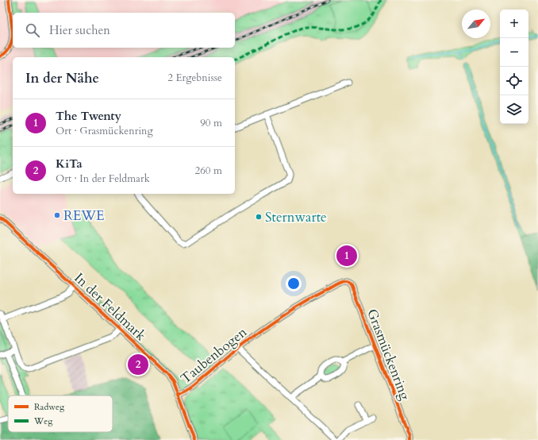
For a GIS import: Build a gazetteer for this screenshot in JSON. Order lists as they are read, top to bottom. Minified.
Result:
{"streets":{"street":["In der Feldmark","Grasmückenring","Taubenbogen"]},"crossings":[["In der Feldmark","Taubenbogen"],["Grasmückenring","Taubenbogen"]],"places":["REWE","Sternwarte"],"legend":["Radweg","Weg"],"north":"top right","page":{"map_buttons":["+","−"],"search":"Hier suchen","heading":["In der Nähe","2 Ergebnisse"],"list":[{"mark":"1","name":"The Twenty","note":"Ort · Grasmückenring","value":"90 m"},{"mark":"2","name":"KiTa","note":"Ort · In der Feldmark","value":"260 m"}],"pins":["1","2"]}}
